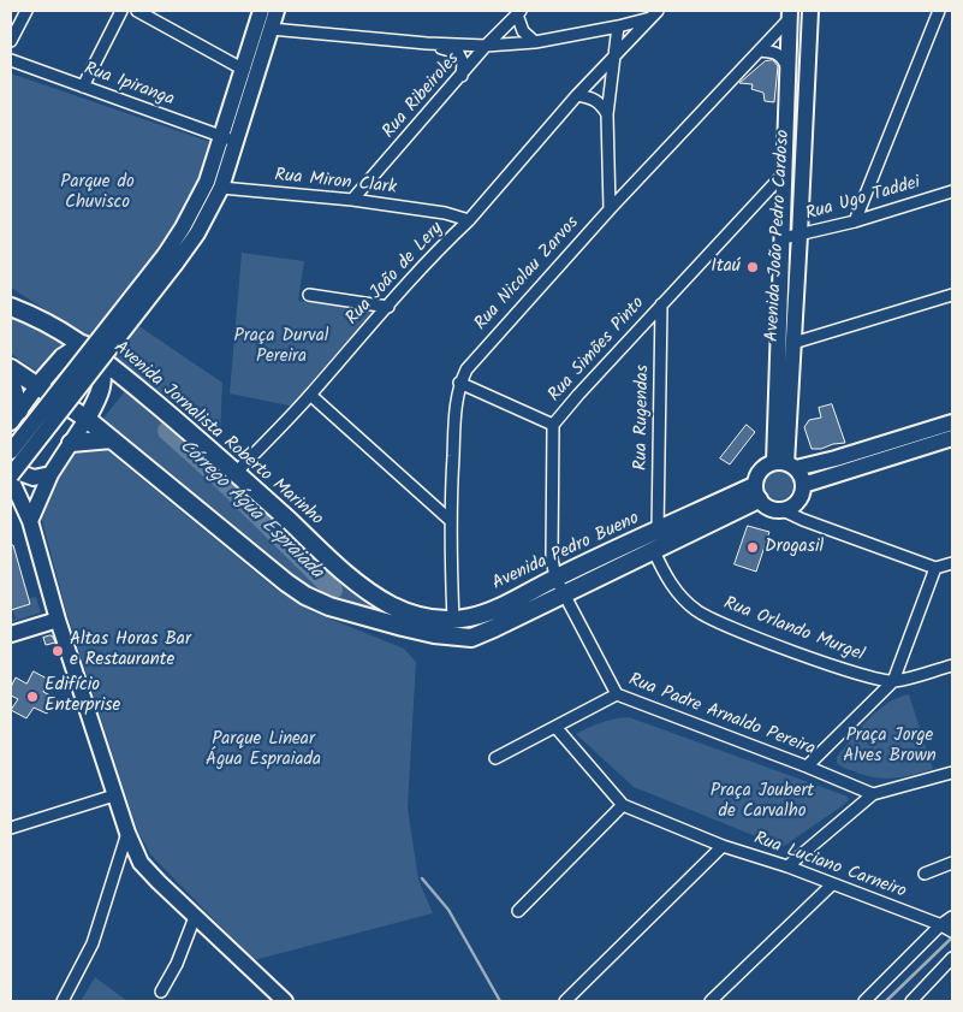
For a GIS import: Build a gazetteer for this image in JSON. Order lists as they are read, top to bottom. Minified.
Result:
{"streets":{"main road":["Avenida Jornalista Roberto Marinho","Avenida Pedro Bueno"],"street":["Rua Ipiranga","Rua Ribeiroles","Rua Miron Clark","Rua Ugo Taddei","Avenida João Pedro Cardoso","Rua João de Lery","Rua Nicolau Zarvos","Rua Simões Pinto","Rua Rugendas","Rua Orlando Murgel","Rua Padre Arnaldo Pereira","Rua Luciano Carneiro"]},"crossings":[["Rua Ribeiroles","Rua Miron Clark"],["Rua Miron Clark","Rua João de Lery"],["Rua Ugo Taddei","Avenida João Pedro Cardoso"],["Avenida João Pedro Cardoso","Rua Nicolau Zarvos"],["Avenida João Pedro Cardoso","Rua Simões Pinto"],["Avenida João Pedro Cardoso","Avenida Pedro Bueno"],["Rua João de Lery","Avenida Jornalista Roberto Marinho"],["Rua Nicolau Zarvos","Avenida Pedro Bueno"],["Rua Simões Pinto","Rua Rugendas"],["Rua Simões Pinto","Avenida Pedro Bueno"],["Rua Simões Pinto","Rua Padre Arnaldo Pereira"],["Rua Rugendas","Avenida Pedro Bueno"],["Avenida Jornalista Roberto Marinho","Avenida Pedro Bueno"],["Avenida Pedro Bueno","Rua Orlando Murgel"],["Avenida Pedro Bueno","Rua Padre Arnaldo Pereira"]],"water":["Córrego Água Espraiada"],"parks":["Parque do Chuvisco","Praça Durval Pereira","Praça Jorge Alves Brown","Parque Linear Água Espraiada","Praça Joubert de Carvalho"],"places":["Itaú","Drogasil","Altas Horas Bar e Restaurante","Edifício Enterprise"]}
